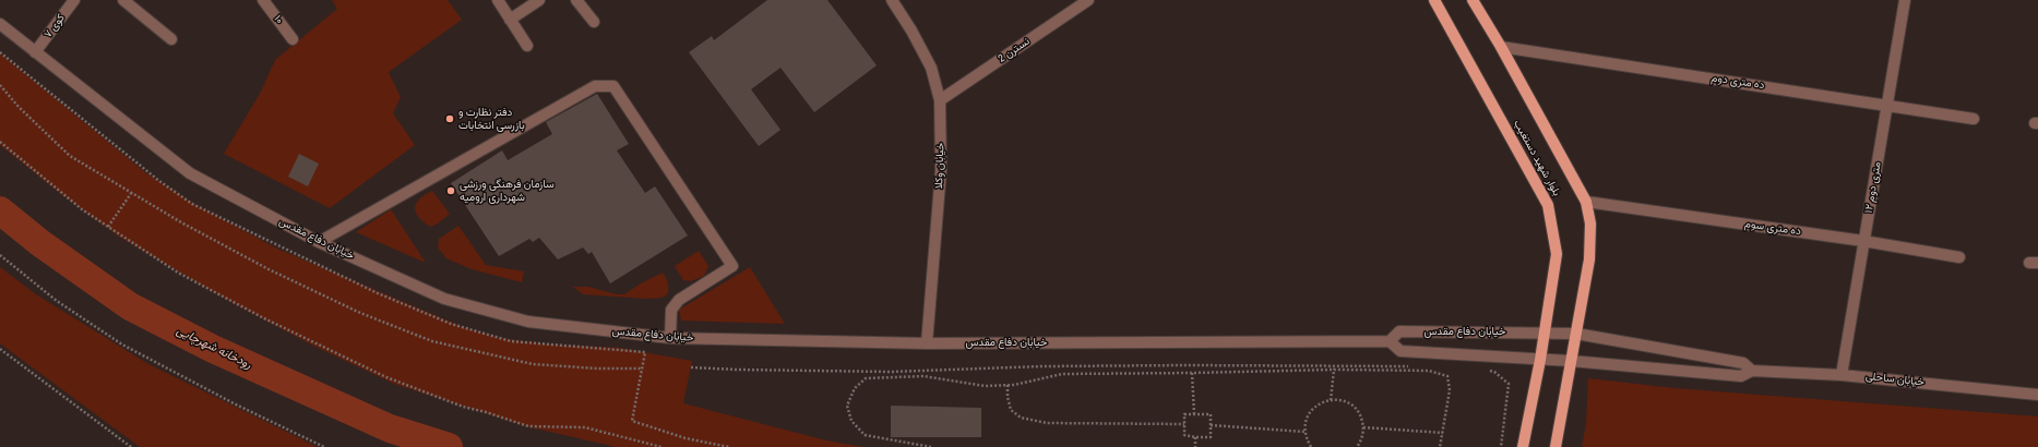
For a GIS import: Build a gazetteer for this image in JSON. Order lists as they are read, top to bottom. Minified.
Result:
{"streets":{"main road":["بلوار شهید دستغیب"],"street":["۱۰","کوی ۷","نسترن 2","ده متری دوم","خیابان وکلا","۱۲ متری دوم","ده متری سوم","خیابان دفاع مقدس","خیابان ساحلی"]},"crossings":[["کوی ۷","خیابان دفاع مقدس"],["نسترن 2","خیابان وکلا"],["ده متری دوم","بلوار شهید دستغیب"],["ده متری دوم","۱۲ متری دوم"],["بلوار شهید دستغیب","ده متری سوم"],["بلوار شهید دستغیب","خیابان دفاع مقدس"],["بلوار شهید دستغیب","خیابان ساحلی"],["خیابان وکلا","خیابان دفاع مقدس"],["۱۲ متری دوم","ده متری سوم"],["۱۲ متری دوم","خیابان ساحلی"],["خیابان دفاع مقدس","خیابان ساحلی"]],"water":["رودخانه شهرچایی"],"places":["دفتر نظارت و بازرسی انتخابات","سازمان فرهنگی ورزشی شهرداری ارومیه"]}
